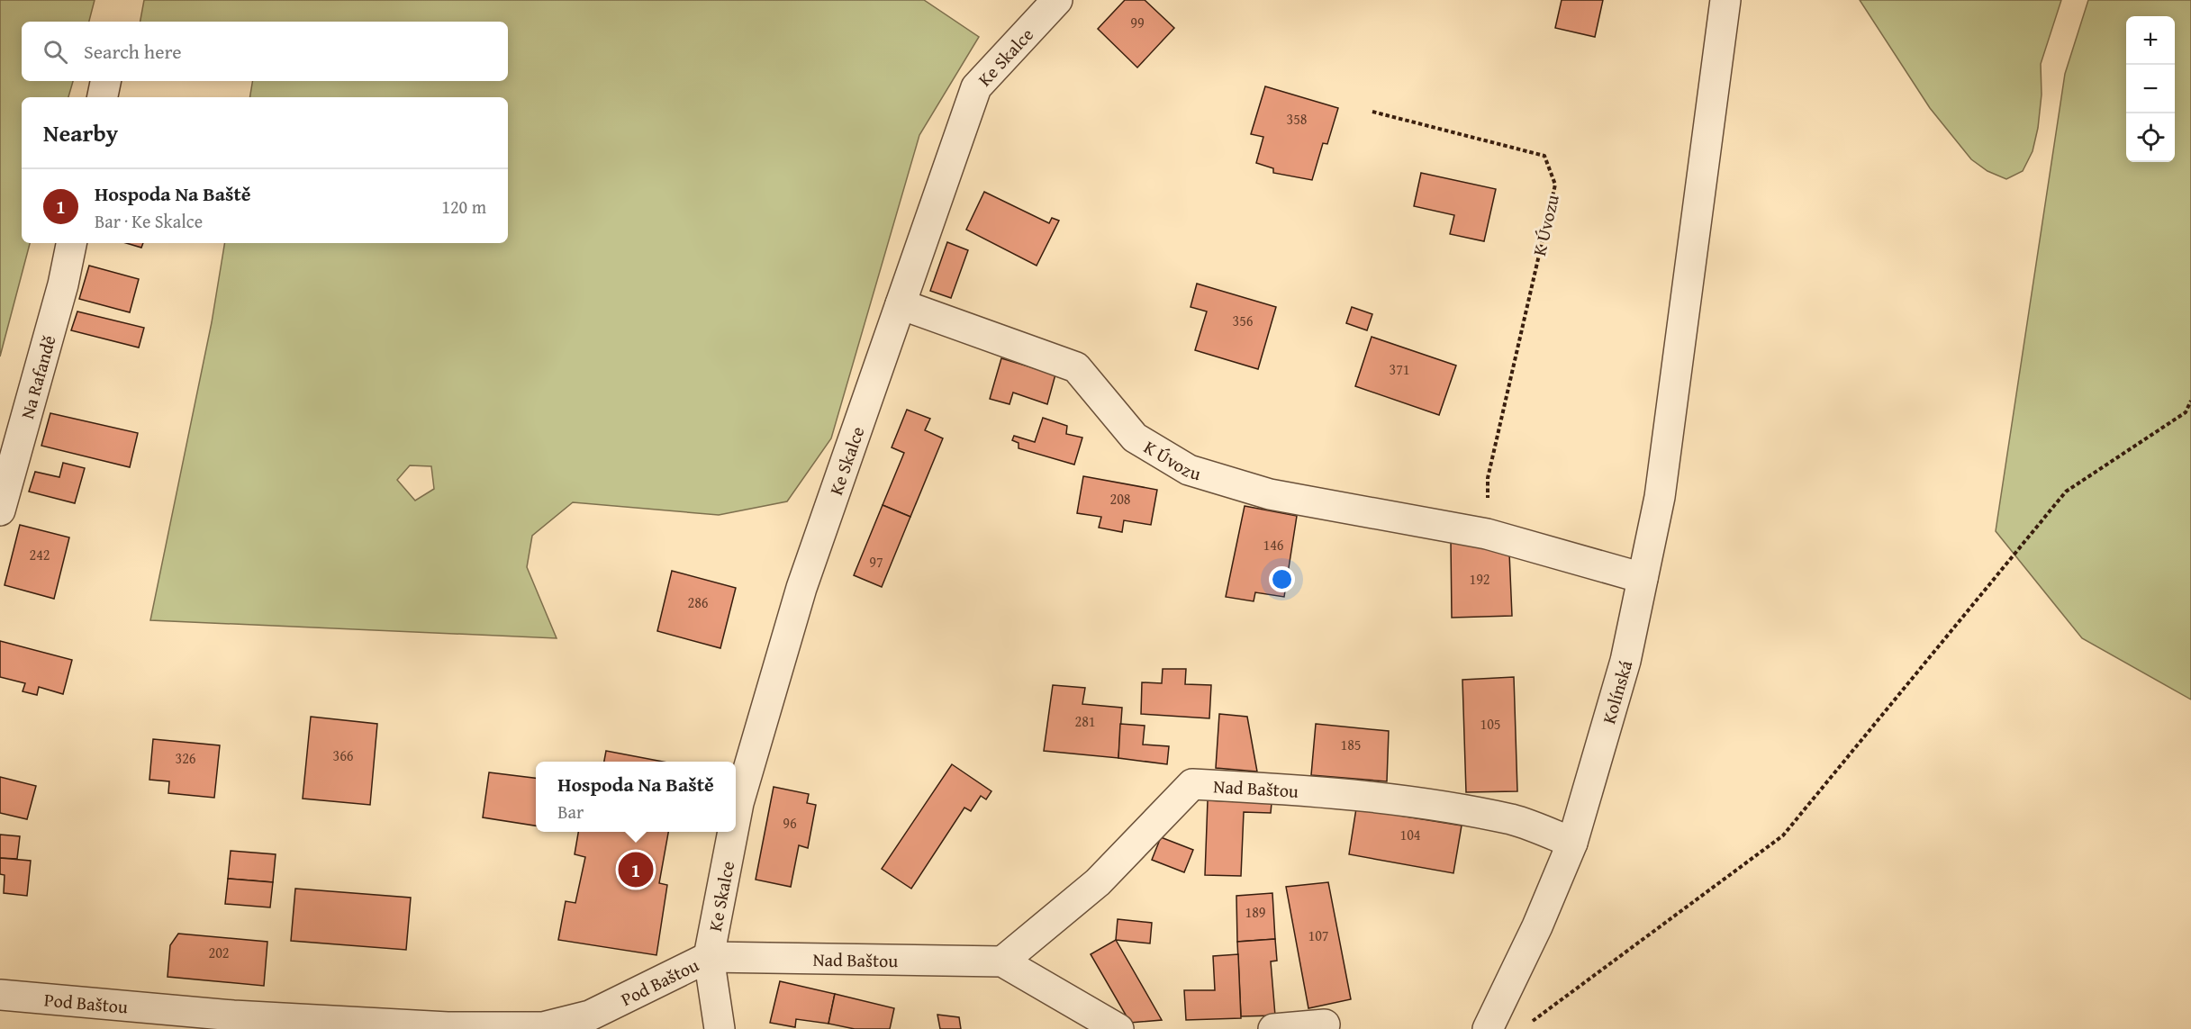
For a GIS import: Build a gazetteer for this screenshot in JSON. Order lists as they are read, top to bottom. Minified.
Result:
{"streets":{"street":["Ke Skalce","K Úvozu","Na Rafandě","Kolínská","Nad Baštou","Pod Baštou"]},"crossings":[["Ke Skalce","K Úvozu"],["Ke Skalce","Nad Baštou"],["Ke Skalce","Pod Baštou"],["K Úvozu","Kolínská"],["Kolínská","Nad Baštou"],["Nad Baštou","Pod Baštou"]],"house_numbers":["99","358","356","371","208","146","242","97","192","286","281","105","185","366","326","96","104","189","107","202"],"page":{"map_buttons":["+","−"],"search":"Search here","heading":"Nearby","list":[{"mark":"1","name":"Hospoda Na Baště","note":"Bar · Ke Skalce","value":"120 m"}],"popup":["Hospoda Na Baště","Bar"],"pins":"1"}}
